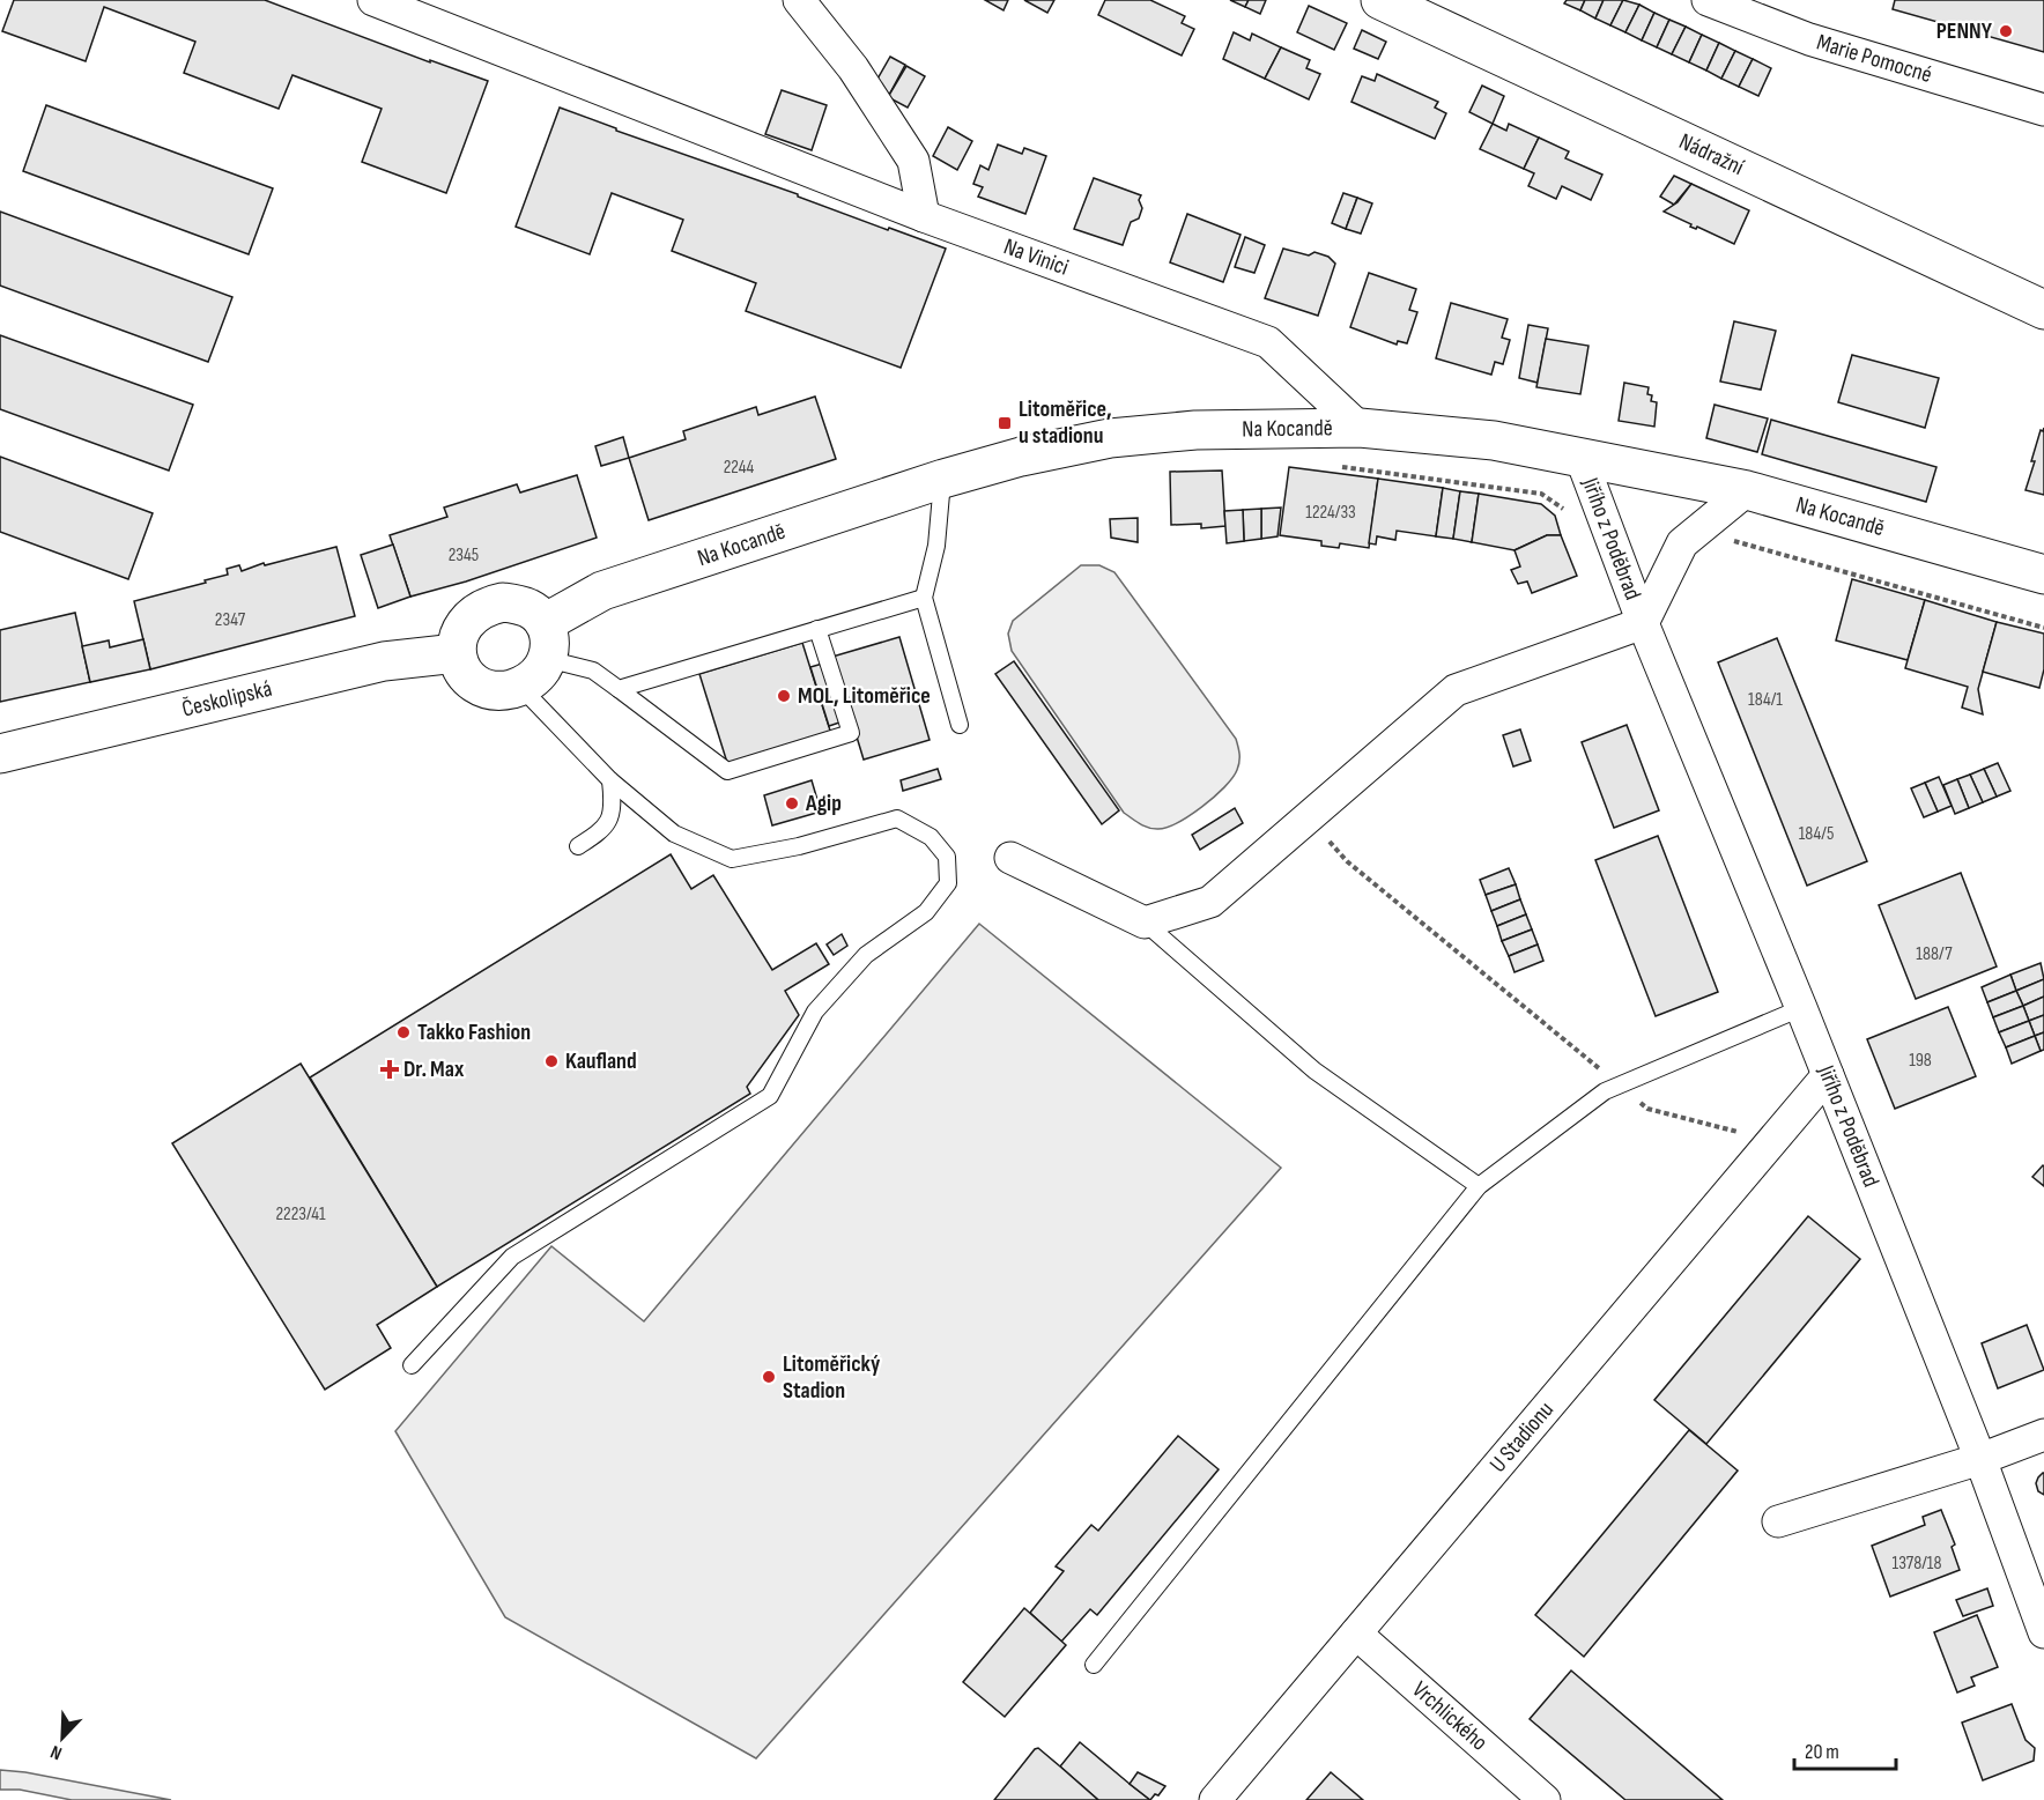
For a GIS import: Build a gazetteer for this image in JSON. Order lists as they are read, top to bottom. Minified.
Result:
{"streets":{"main road":["Nádražní","Na Kocandě","Českolipská"],"street":["Marie Pomocné","Na Vinici","Jiřího z Poděbrad","U Stadionu","Vrchlického"]},"crossings":[["Na Vinici","Na Kocandě"],["Na Kocandě","Jiřího z Poděbrad"],["Na Kocandě","Českolipská"],["Jiřího z Poděbrad","U Stadionu"],["U Stadionu","Vrchlického"]],"places":{"other":["PENNY","MOL, Litoměřice","Agip","Takko Fashion","Kaufland","Litoměřický Stadion"],"transit":["Litoměřice, u stadionu"],"health":["Dr. Max"]},"house_numbers":["2244","1224/33","2345","2347","184/1","184/5","188/7","198","2223/41","1378/18"],"scale_bar":"20 m","north":"bottom left"}
